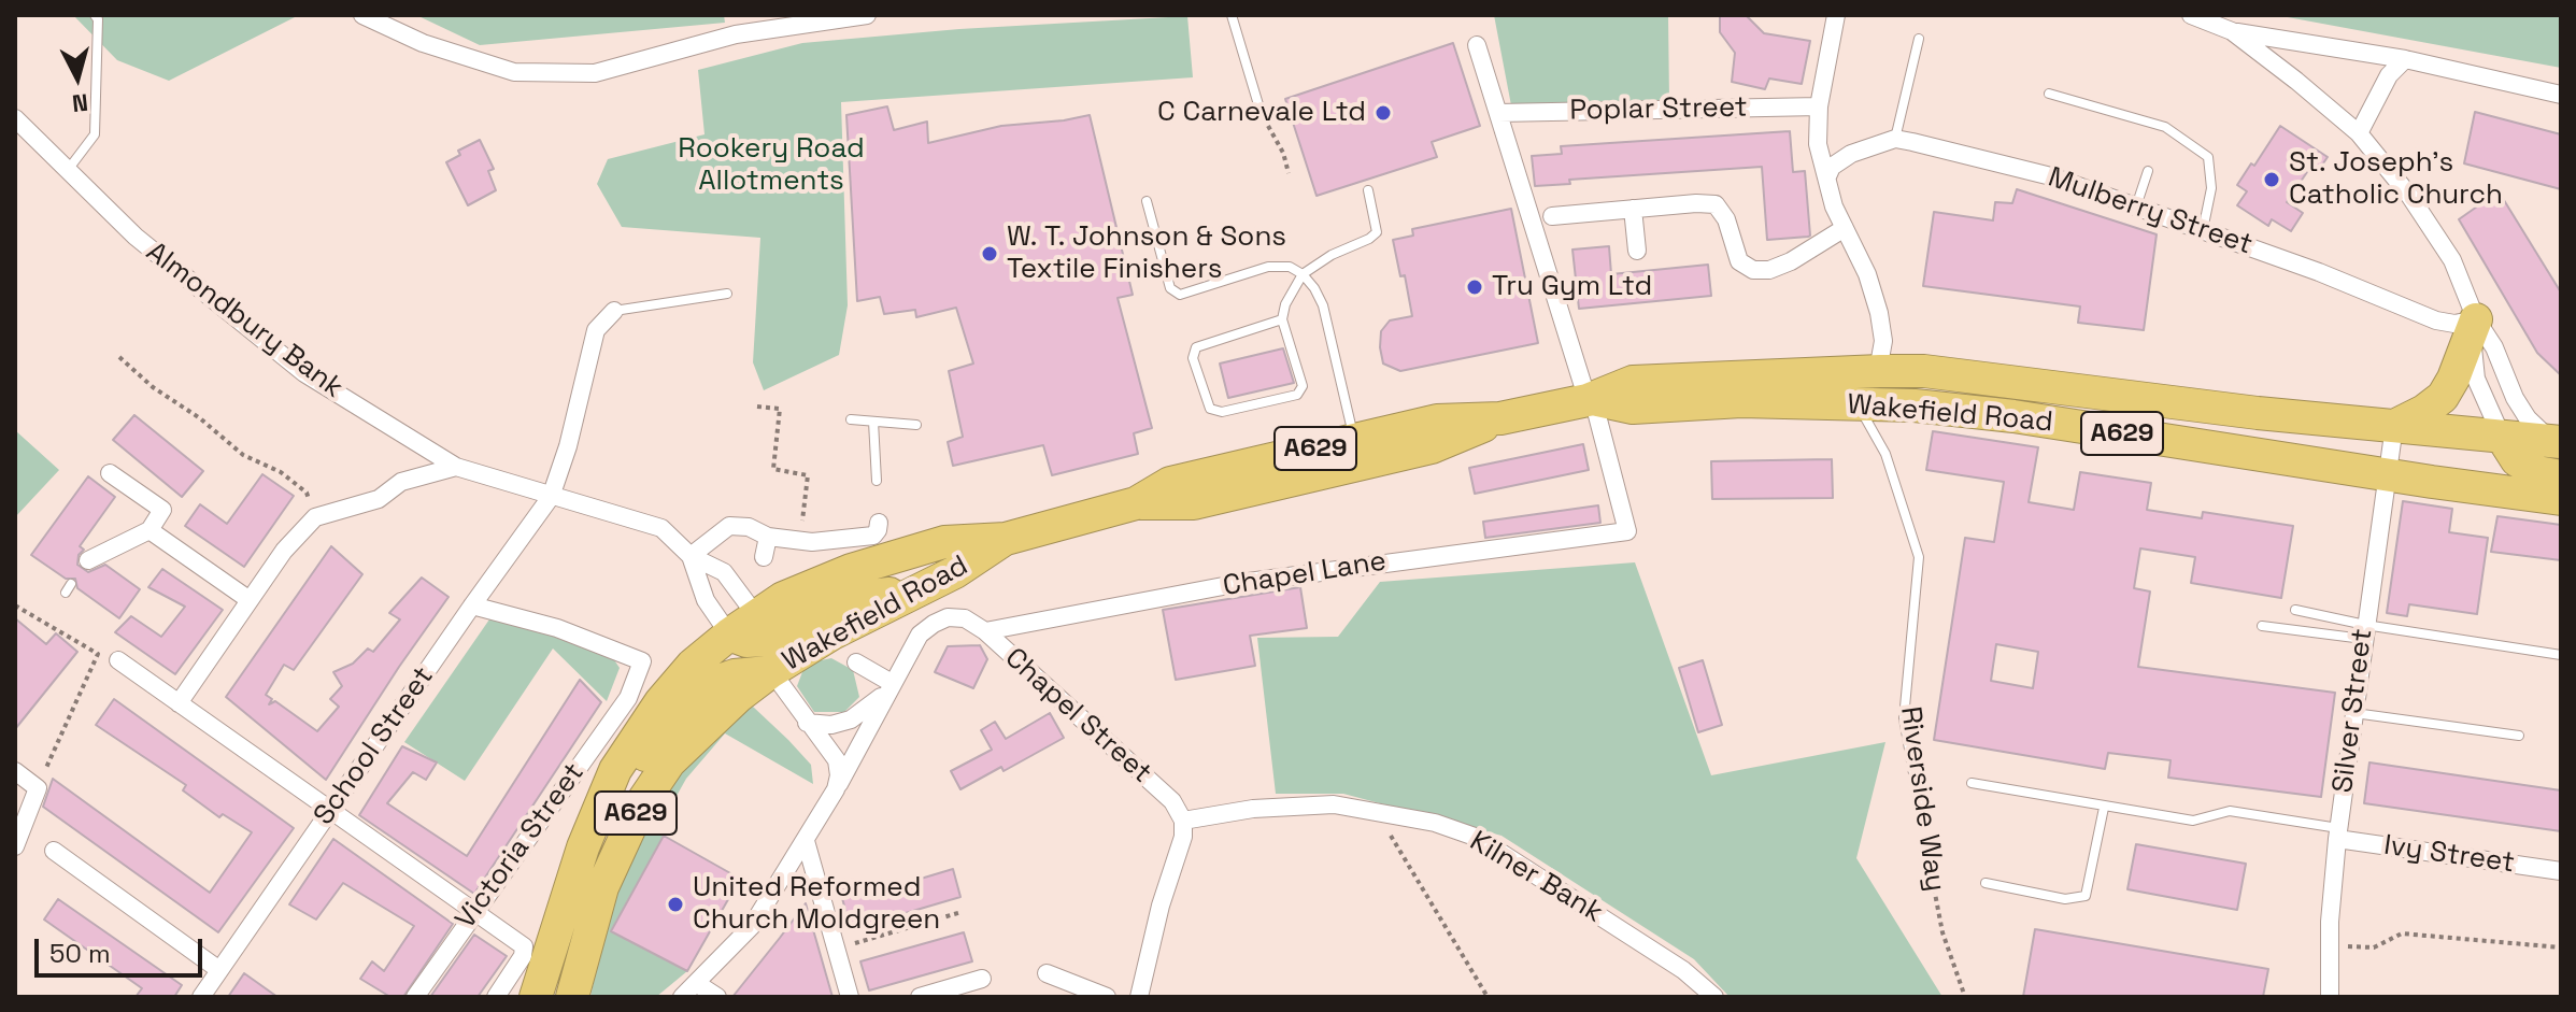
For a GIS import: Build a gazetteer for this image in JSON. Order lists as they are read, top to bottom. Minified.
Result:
{"streets":{"highway":["Wakefield Road","A629"],"street":["Poplar Street","Mulberry Street","Almondbury Bank","Chapel Lane","Silver Street","Chapel Street","School Street","Victoria Street","Ivy Street","Kilner Bank"],"lane":["Riverside Way"]},"crossings":[["Almondbury Bank","Wakefield Road"],["Almondbury Bank","School Street"],["Wakefield Road","Chapel Lane"],["Wakefield Road","Silver Street"],["Wakefield Road","Riverside Way"],["Chapel Lane","Chapel Street"],["Silver Street","Ivy Street"],["Chapel Street","Kilner Bank"],["School Street","Victoria Street"]],"parks":["Rookery Road Allotments"],"places":["C Carnevale Ltd","St. Joseph's Catholic Church","W. T. Johnson & Sons Textile Finishers","Tru Gym Ltd","United Reformed Church Moldgreen"],"scale_bar":"50 m","north":"bottom"}
